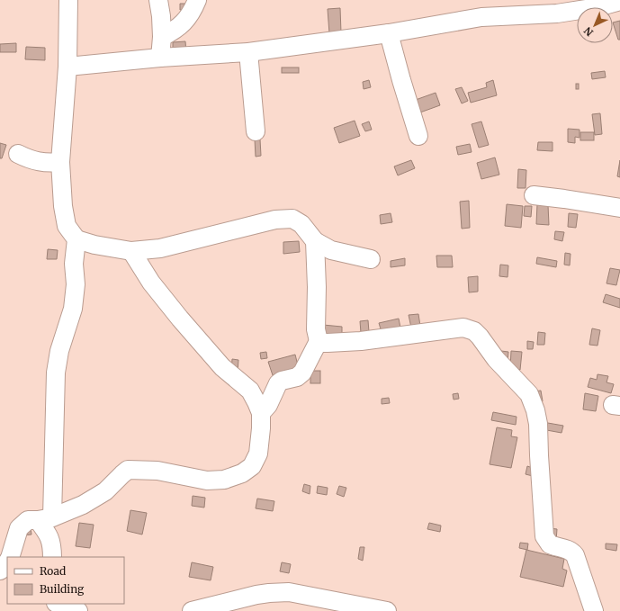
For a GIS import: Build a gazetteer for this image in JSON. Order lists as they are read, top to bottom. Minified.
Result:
{"legend":["Road","Building"],"north":"bottom left"}
